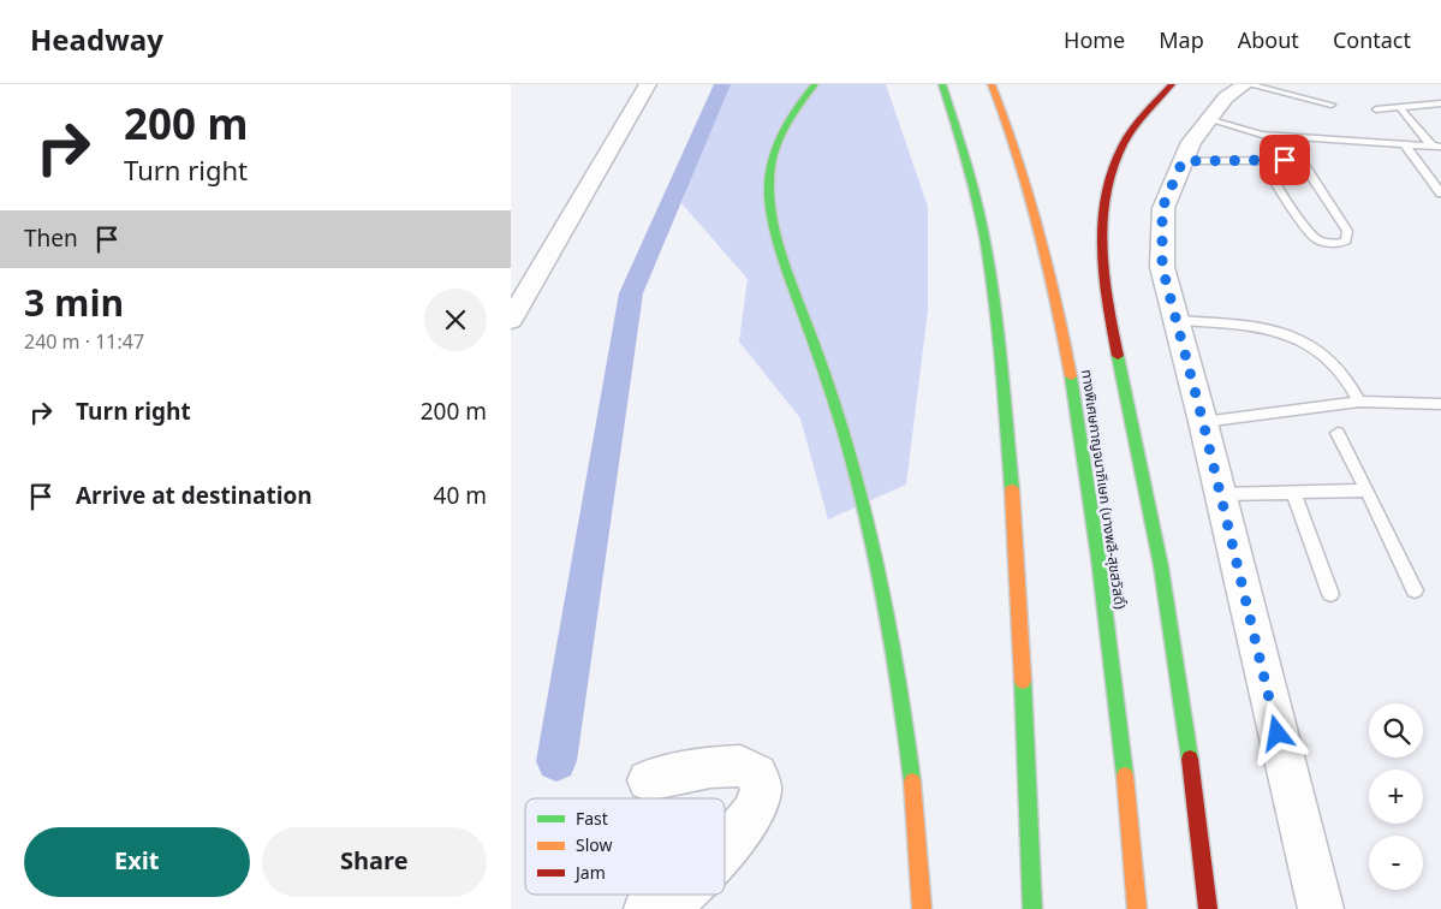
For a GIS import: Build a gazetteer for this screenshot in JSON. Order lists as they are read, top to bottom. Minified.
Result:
{"streets":{"highway":["ทางพิเศษกาญจนาภิเษก (บางพลี-สุขสวัสดิ์)"]},"legend":["Fast","Slow","Jam"],"page":{"header":"Headway","nav":["Home","Map","About","Contact"],"turn":["200 m","Turn right"],"then":"Then","heading":["3 min","240 m · 11:47"],"list":[{"name":"Turn right","value":"200 m"},{"name":"Arrive at destination","value":"40 m"}],"map_buttons":["+","−"],"buttons":["Exit","Share"]}}
